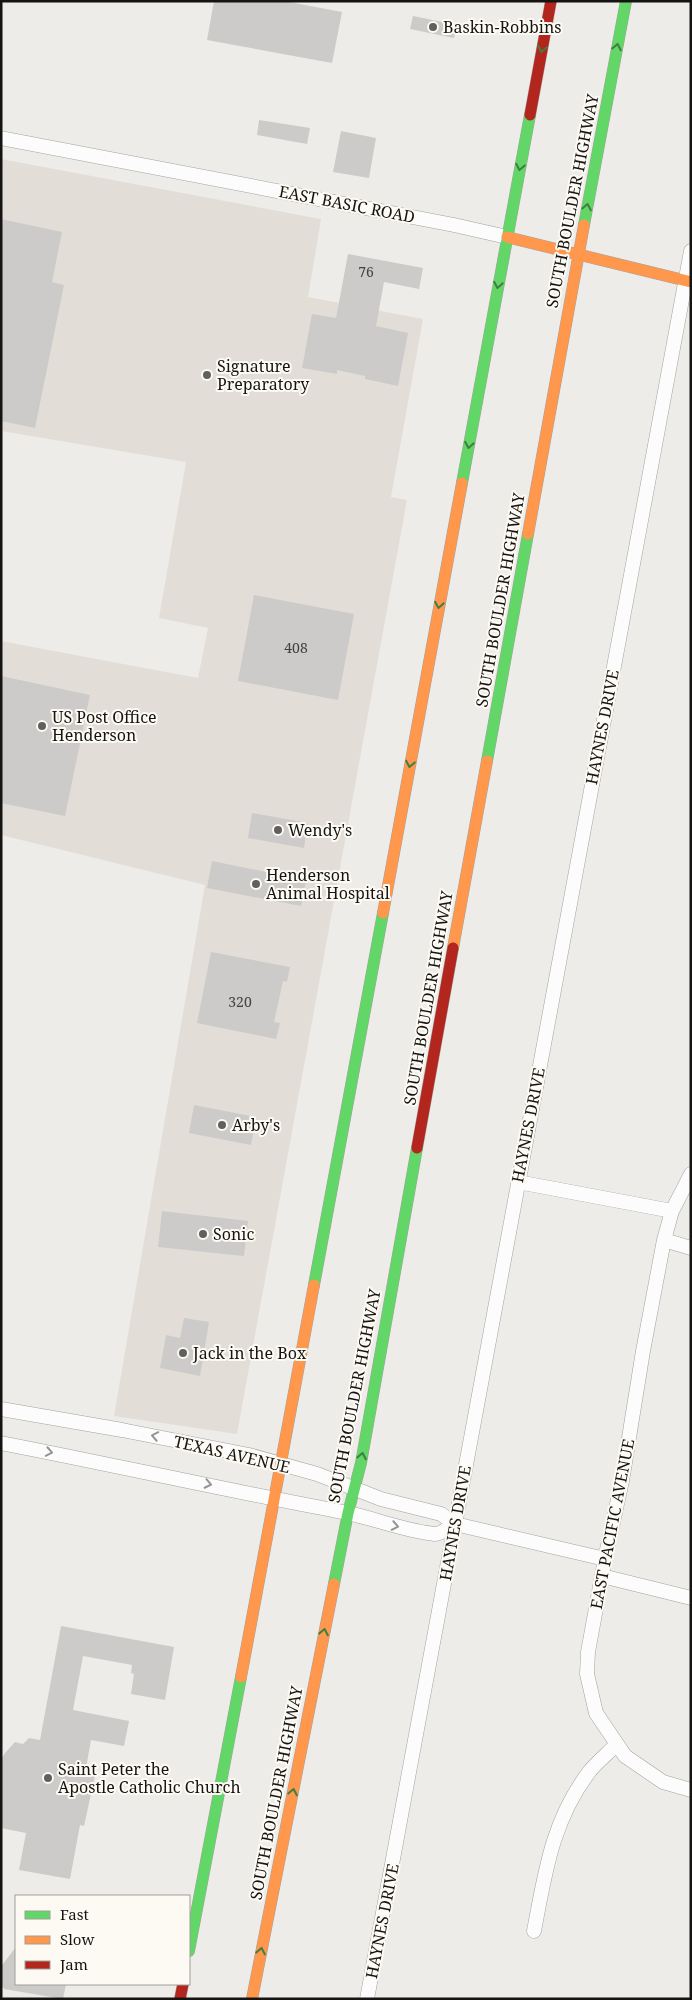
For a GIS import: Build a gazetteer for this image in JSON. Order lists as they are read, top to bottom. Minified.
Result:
{"streets":{"main road":["SOUTH BOULDER HIGHWAY","EAST BASIC ROAD"],"street":["HAYNES DRIVE","TEXAS AVENUE","EAST PACIFIC AVENUE"]},"crossings":[["SOUTH BOULDER HIGHWAY","EAST BASIC ROAD"],["SOUTH BOULDER HIGHWAY","TEXAS AVENUE"],["EAST BASIC ROAD","HAYNES DRIVE"],["HAYNES DRIVE","TEXAS AVENUE"],["TEXAS AVENUE","EAST PACIFIC AVENUE"]],"places":["Baskin-Robbins","Signature Preparatory","US Post Office Henderson","Wendy's","Henderson Animal Hospital","Arby's","Sonic","Jack in the Box","Saint Peter the Apostle Catholic Church"],"house_numbers":["76","408","320"],"legend":["Fast","Slow","Jam"]}
